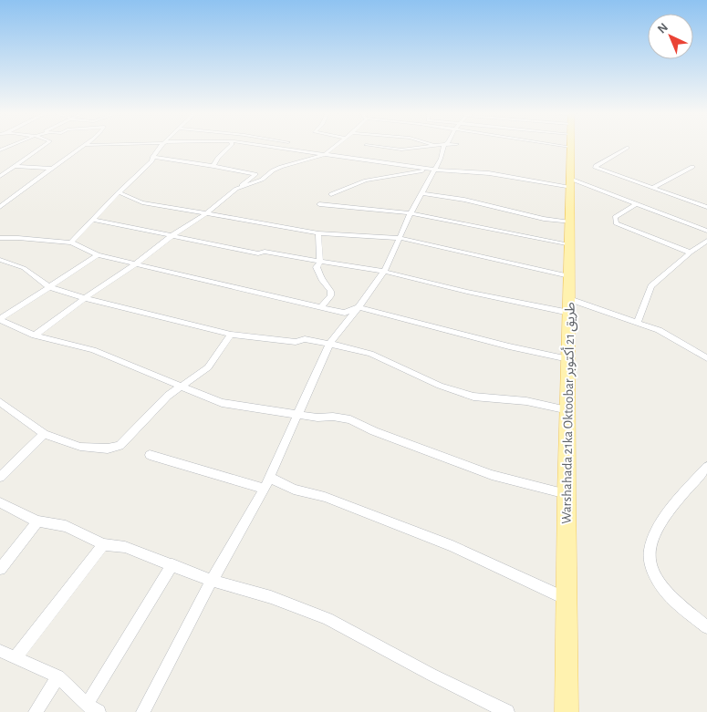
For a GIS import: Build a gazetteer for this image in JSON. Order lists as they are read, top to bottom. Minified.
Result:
{"streets":{"main road":["Warshahada 21ka Oktoobar طريق 21 أكتوبر"]},"north":"top left"}
